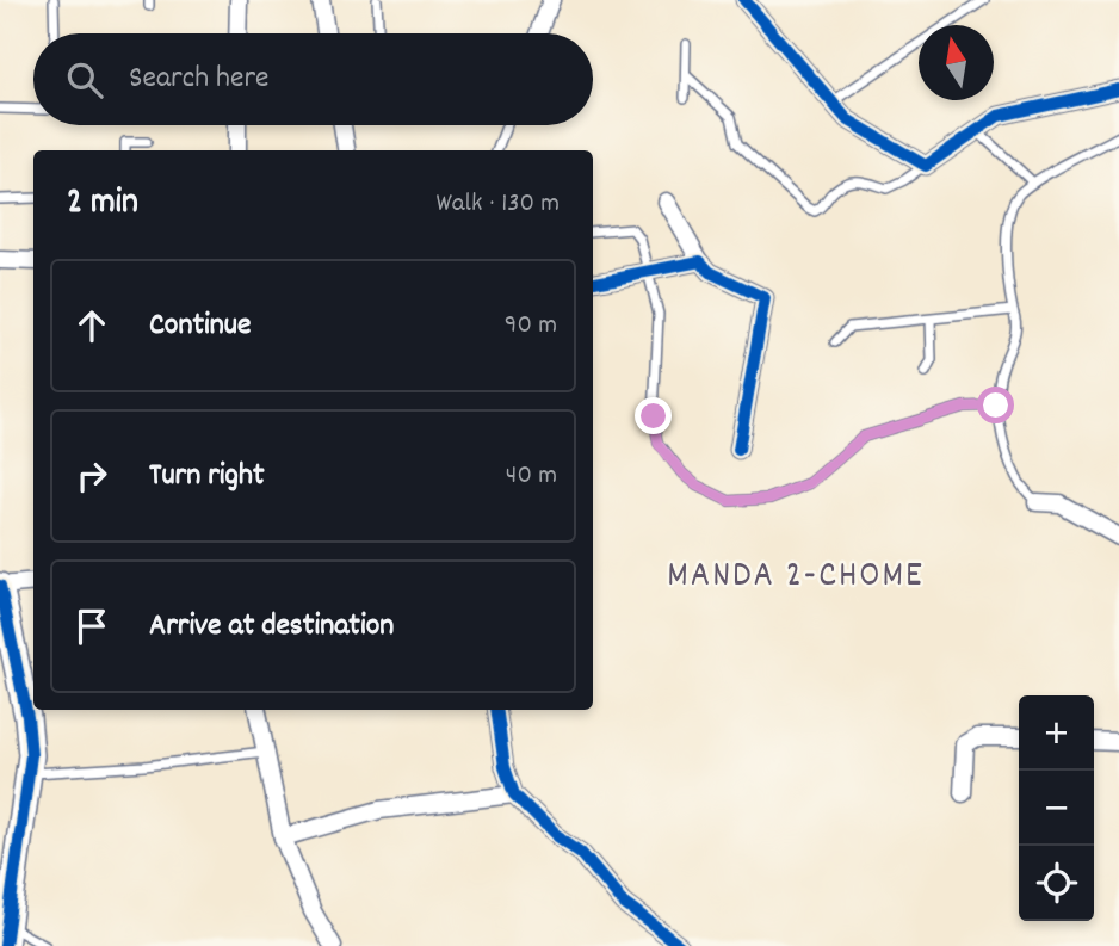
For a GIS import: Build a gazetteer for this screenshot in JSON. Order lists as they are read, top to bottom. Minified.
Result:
{"districts":["MANDA 2-CHOME"],"north":"top","page":{"search":"Search here","heading":["2 min","Walk · 130 m"],"list":[["Continue","90 m"],["Turn right","40 m"],"Arrive at destination"],"map_buttons":["+","−"]}}
